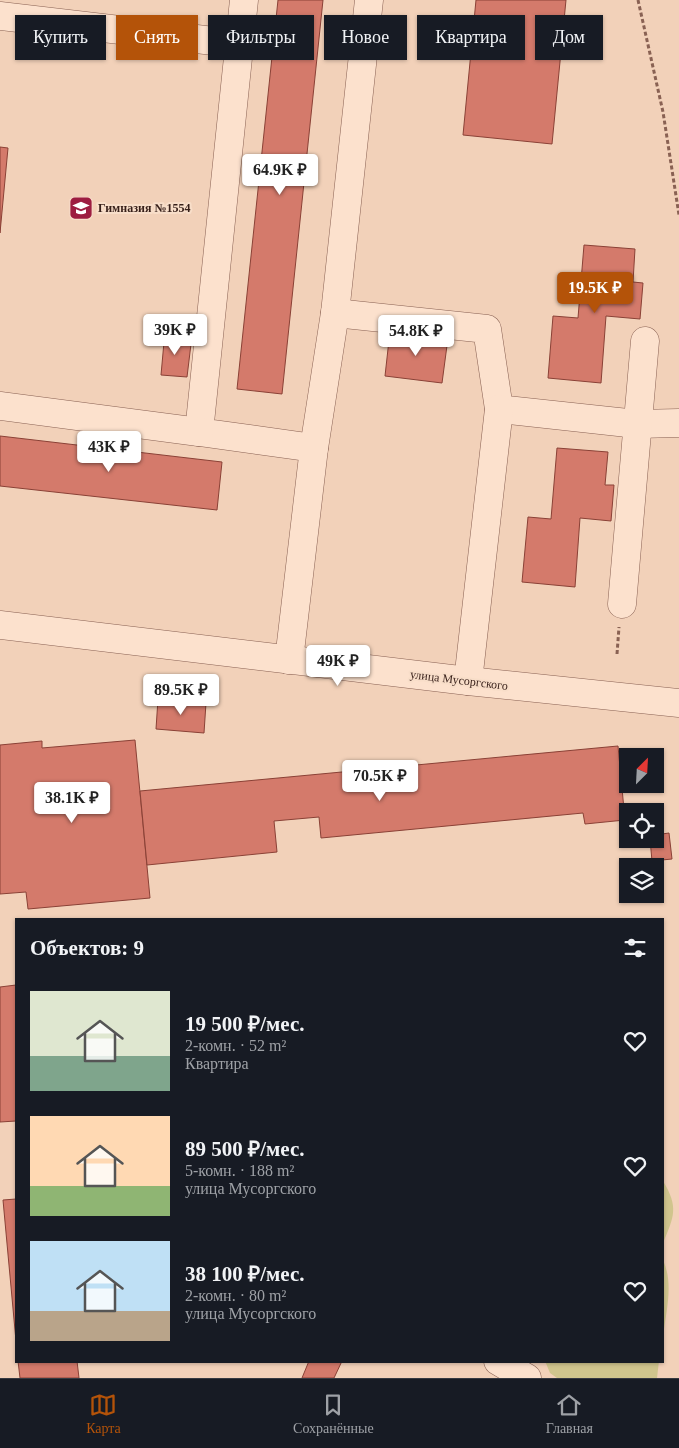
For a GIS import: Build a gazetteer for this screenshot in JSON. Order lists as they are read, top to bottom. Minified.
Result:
{"streets":{"street":["улица Мусоргского"]},"places":{"school or university":["Гимназия №1554"]},"north":"top right","page":{"chip":["Купить","Снять","Фильтры","Новое","Квартира","Дом"],"price":["64.9K ₽","19.5K ₽","39K ₽","54.8K ₽","43K ₽","49K ₽","89.5K ₽","70.5K ₽","38.1K ₽"],"heading":"Объектов: 9","list":[{"name":"19 500 ₽/мес.","note":"2-комн. · 52 m² · Квартира"},{"name":"89 500 ₽/мес.","note":"5-комн. · 188 m² · улица Мусоргского"},{"name":"38 100 ₽/мес.","note":"2-комн. · 80 m² · улица Мусоргского"}],"tabs":["Карта","Сохранённые","Главная"]}}
